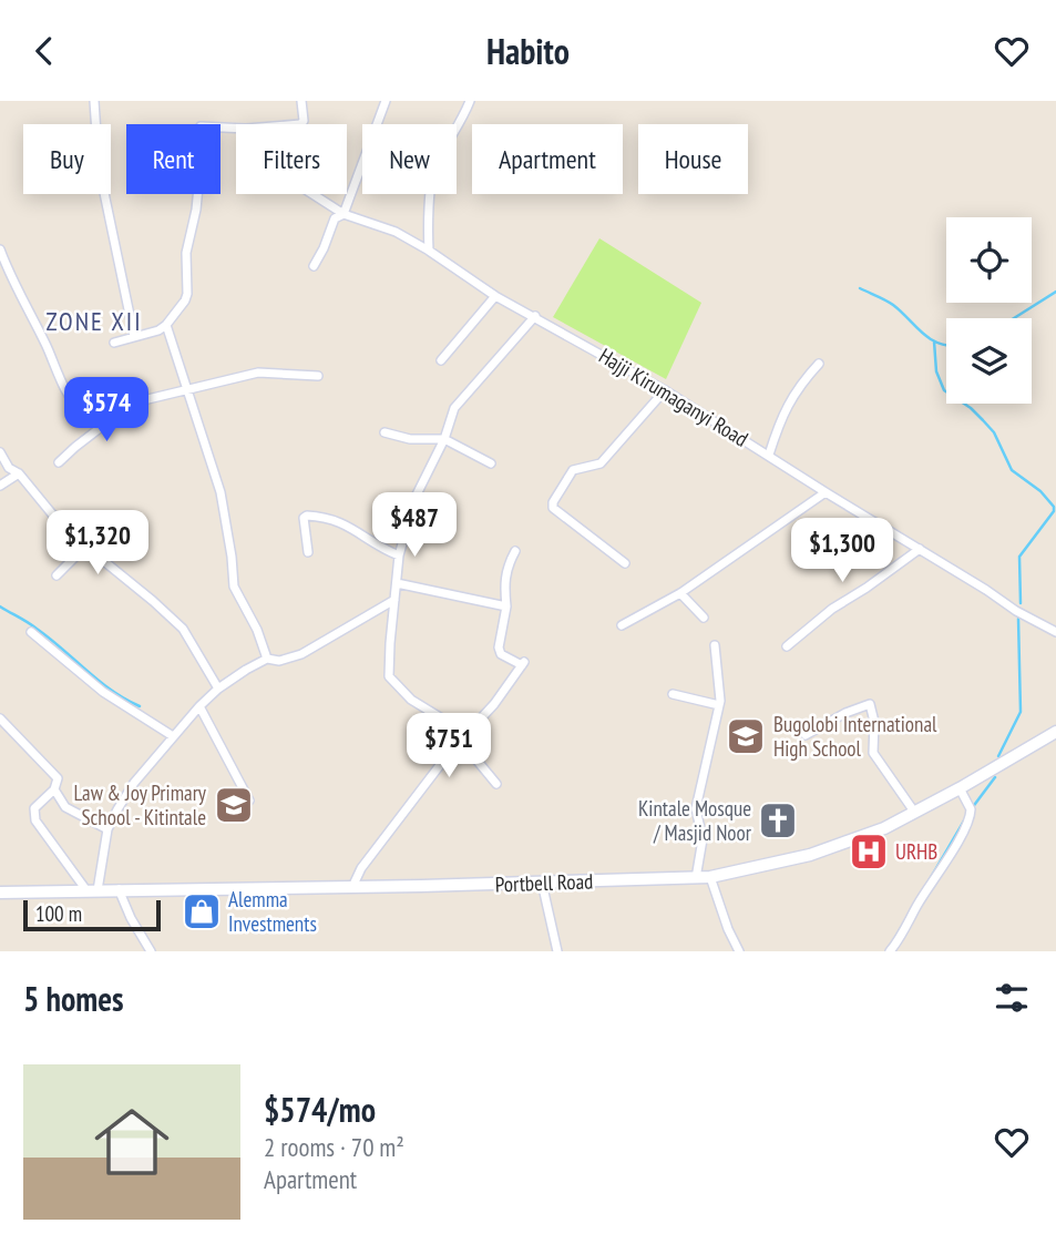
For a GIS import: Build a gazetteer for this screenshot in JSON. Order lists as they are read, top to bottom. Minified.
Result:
{"streets":{"main road":["Portbell Road"],"street":["Hajji Kirumaganyi Road"]},"districts":["ZONE XII"],"places":{"school or university":["Bugolobi International High School","Law & Joy Primary School - Kitintale"],"church":["Kintale Mosque / Masjid Noor"],"hospital":["URHB"],"shop":["Alemma Investments"]},"scale_bar":"100 m","page":{"header":"Habito","chip":["Buy","Rent","Filters","New","Apartment","House"],"price":["$574","$487","$1,320","$1,300","$751"],"scale":"100 m","heading":"5 homes","list":[{"name":"$574/mo","note":"2 rooms · 70 m² · Apartment"}]}}
